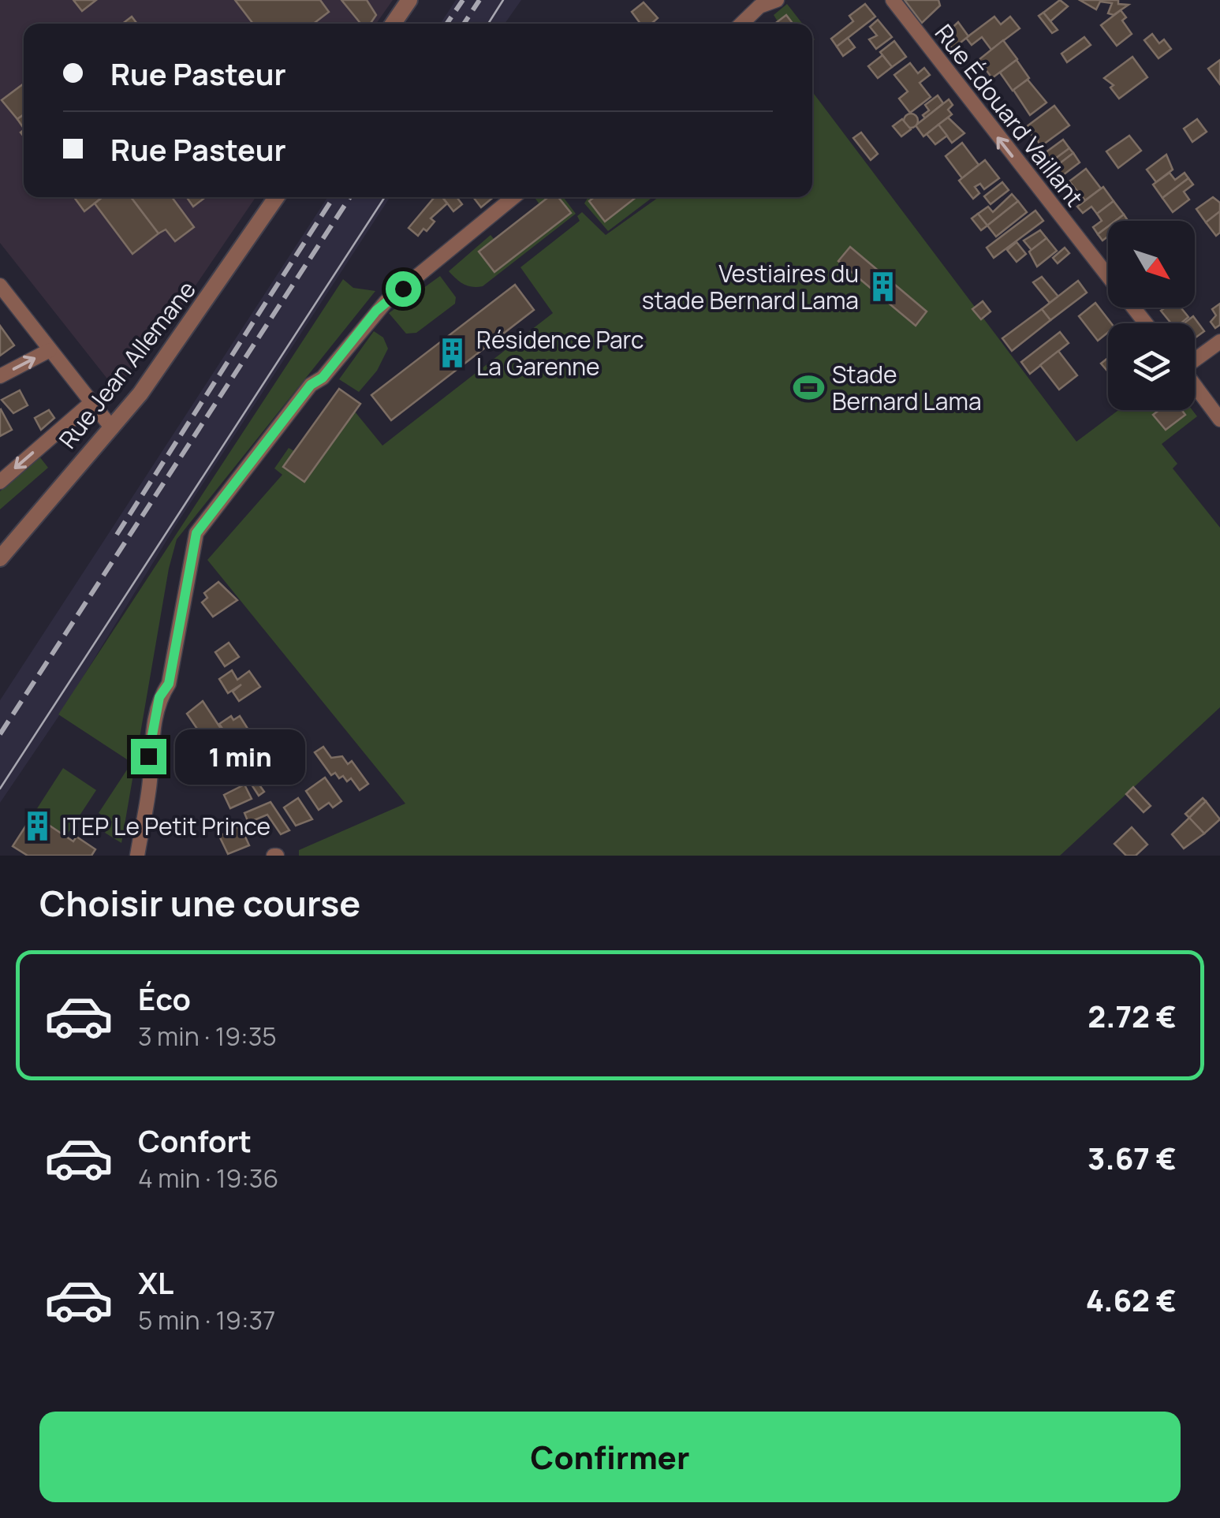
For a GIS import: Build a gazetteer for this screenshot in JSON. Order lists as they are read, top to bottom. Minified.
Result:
{"streets":{"street":["Rue Édouard Vaillant","Rue Jean Allemane"]},"one_way":["Rue Édouard Vaillant"],"places":{"building":["Vestiaires du stade Bernard Lama","Résidence Parc La Garenne","ITEP Le Petit Prince"],"sports":["Stade Bernard Lama"]},"north":"bottom right","page":{"banner":["Rue Pasteur","Rue Pasteur"],"bubble":"1 min","heading":"Choisir une course","list":[{"name":"Éco","note":"3 min · 19:35","value":"2.72 €"},{"name":"Confort","note":"4 min · 19:36","value":"3.67 €"},{"name":"XL","note":"5 min · 19:37","value":"4.62 €"}],"buttons":"Confirmer"}}
